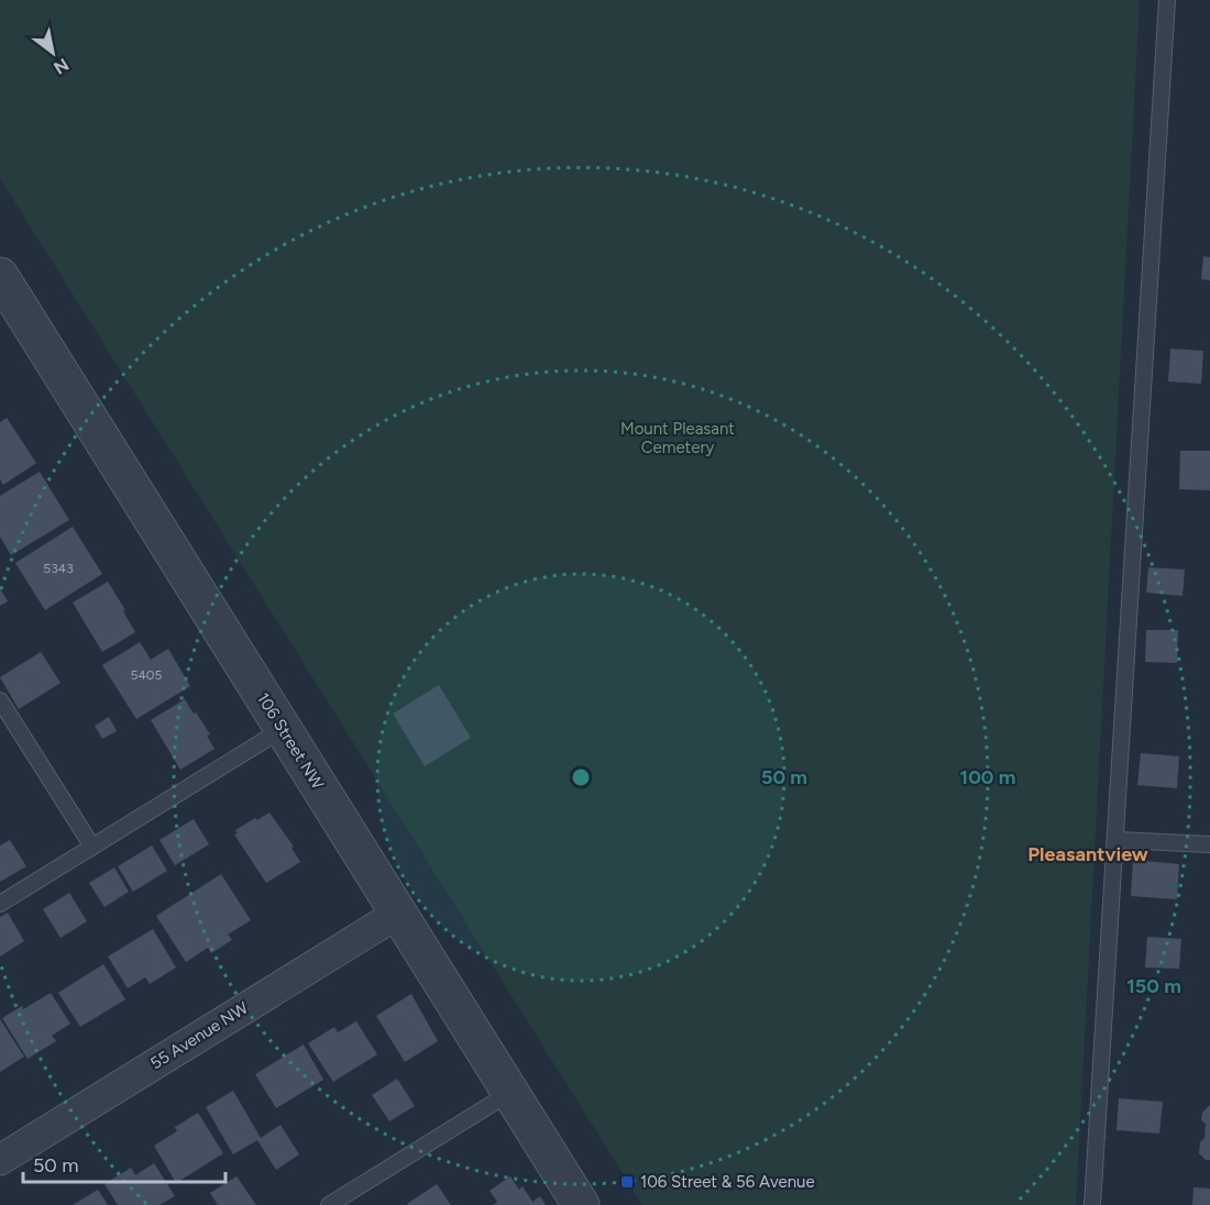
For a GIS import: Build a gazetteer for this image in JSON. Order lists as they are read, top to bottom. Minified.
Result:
{"streets":{"street":["106 Street NW","55 Avenue NW"]},"crossings":[["106 Street NW","55 Avenue NW"]],"districts":["Pleasantview"],"parks":["Mount Pleasant Cemetery"],"places":{"transit":["106 Street & 56 Avenue"]},"house_numbers":["5343","5405"],"scale_bar":"50 m","north":"bottom right","rings":["50 m","100 m","150 m"]}
